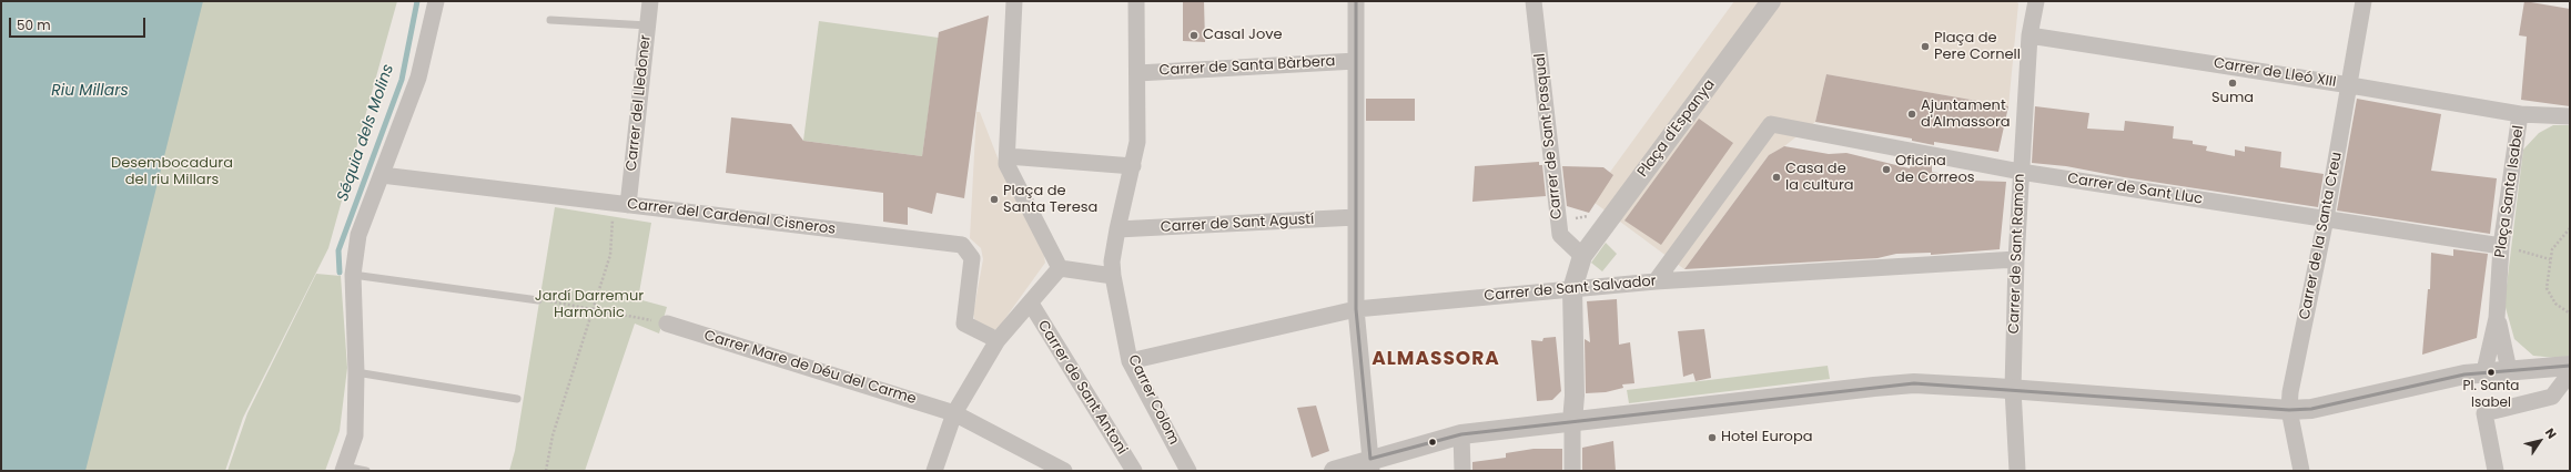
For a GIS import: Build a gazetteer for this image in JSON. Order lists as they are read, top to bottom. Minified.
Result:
{"streets":{"street":["Carrer de Santa Bàrbera","Carrer de Lleó XIII","Carrer del Lledoner","Plaça d'Espanya","Carrer de Sant Pasqual","Carrer de Sant Lluc","Plaça Santa Isabel","Carrer del Cardenal Cisneros","Carrer de Sant Agustí","Carrer de la Santa Creu","Carrer de Sant Ramon","Carrer de Sant Salvador","Carrer Mare de Déu del Carme","Carrer de Sant Antoni","Carrer Colom"]},"crossings":[["Carrer de Santa Bàrbera","Carrer Colom"],["Carrer de Lleó XIII","Plaça Santa Isabel"],["Carrer de Lleó XIII","Carrer de la Santa Creu"],["Carrer de Lleó XIII","Carrer de Sant Ramon"],["Carrer del Lledoner","Carrer del Cardenal Cisneros"],["Plaça d'Espanya","Carrer de Sant Pasqual"],["Carrer de Sant Lluc","Plaça Santa Isabel"],["Carrer de Sant Lluc","Carrer de la Santa Creu"],["Carrer de Sant Lluc","Carrer de Sant Ramon"],["Carrer de Sant Agustí","Carrer Colom"],["Carrer de Sant Ramon","Carrer de Sant Salvador"],["Carrer de Sant Salvador","Carrer Colom"]],"districts":["ALMASSORA"],"water":["Riu Millars","Séquia dels Molins"],"parks":["Desembocadura del riu Millars","Jardí Darremur Harmònic"],"places":["Casal Jove","Plaça de Pere Cornell","Suma","Ajuntament d'Almassora","Oficina de Correos","Casa de la cultura","Plaça de Santa Teresa","Pl. Santa Isabel","Hotel Europa"],"scale_bar":"50 m","north":"top right"}
